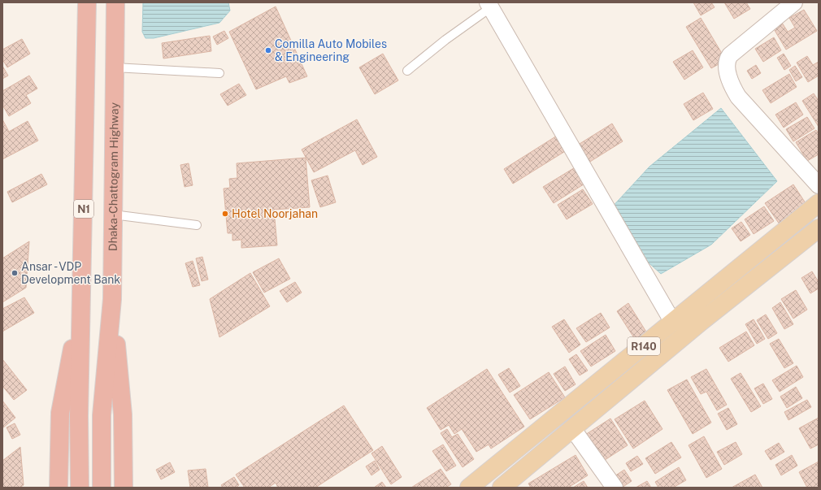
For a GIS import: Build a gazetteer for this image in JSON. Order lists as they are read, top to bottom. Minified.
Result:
{"streets":{"highway":["Dhaka-Chattogram Highway","N1"],"main road":["R140"]},"places":["Comilla Auto Mobiles & Engineering","Hotel Noorjahan","Ansar - VDP Development Bank"]}
